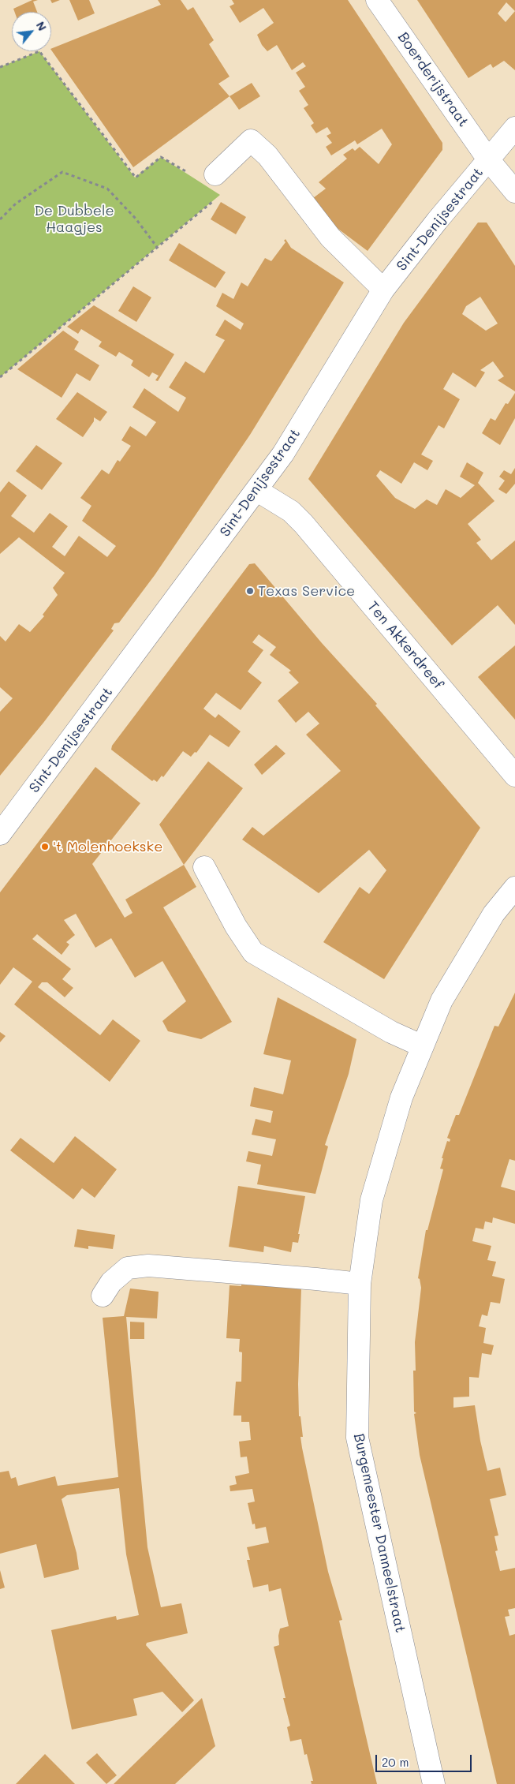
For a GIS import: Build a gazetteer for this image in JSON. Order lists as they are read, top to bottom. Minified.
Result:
{"streets":{"street":["Boerderijstraat","Sint-Denijsestraat","Ten Akkerdreef","Burgemeester Danneelstraat"]},"crossings":[["Boerderijstraat","Sint-Denijsestraat"],["Sint-Denijsestraat","Ten Akkerdreef"]],"parks":["De Dubbele Haagjes"],"places":["Texas Service","'t Molenhoekske"],"scale_bar":"20 m","north":"top right"}
